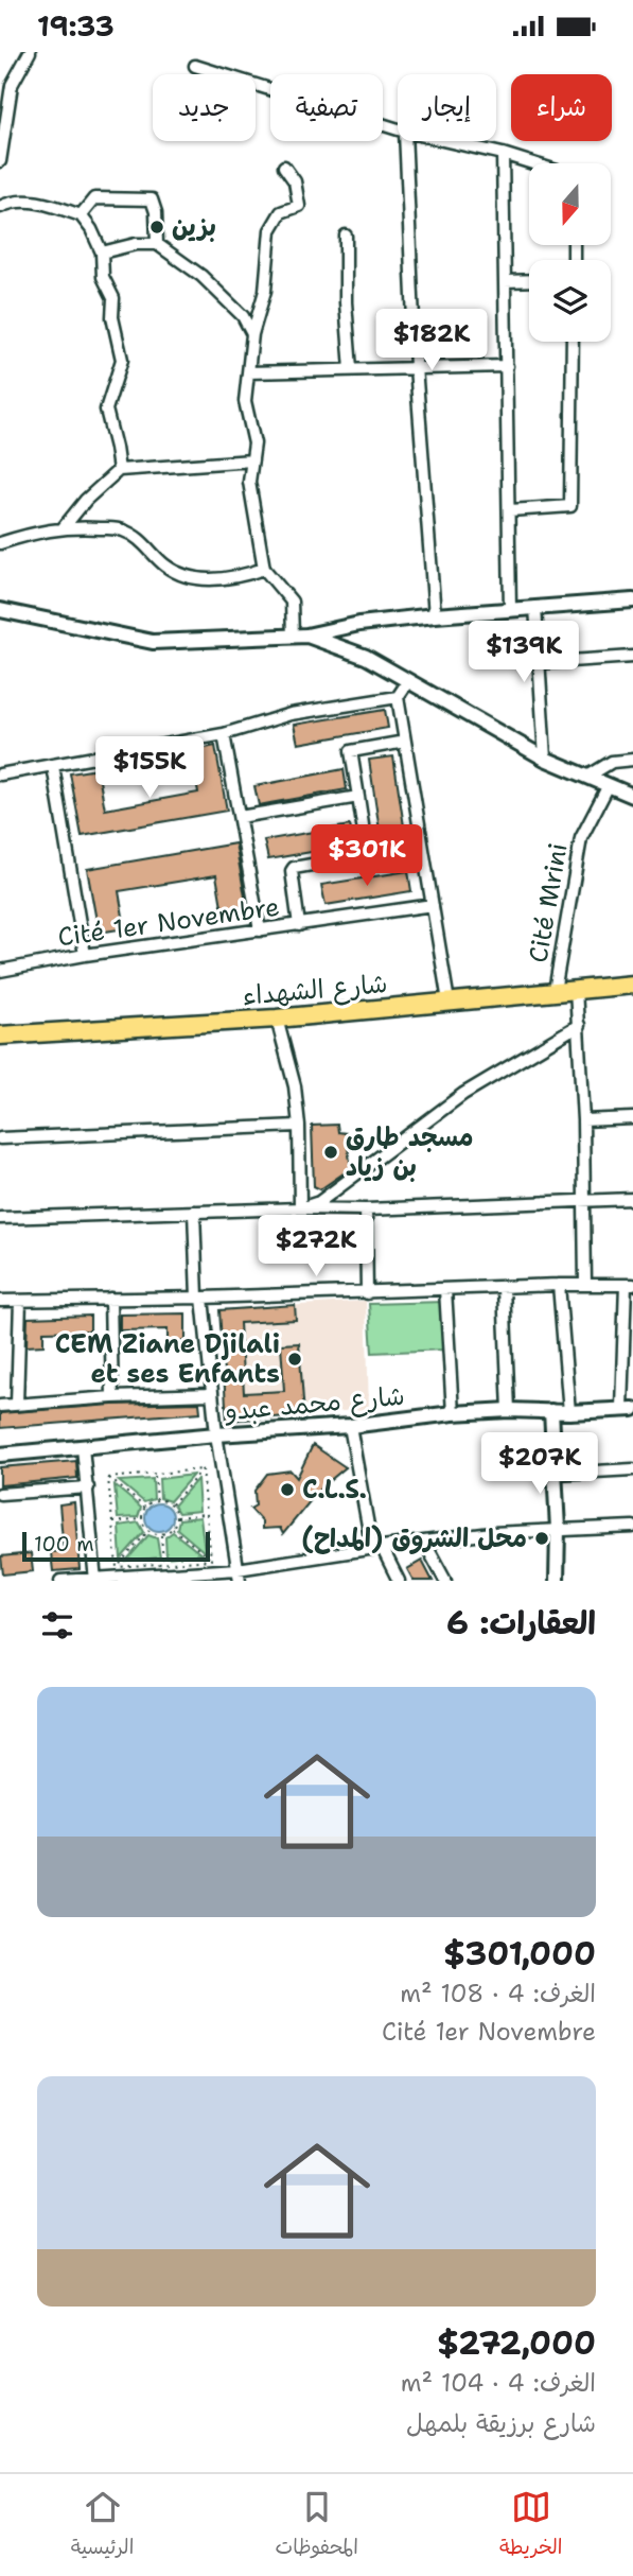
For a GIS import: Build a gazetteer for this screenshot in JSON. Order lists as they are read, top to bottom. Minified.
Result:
{"streets":{"main road":["شارع الشهداء"],"street":["Cité Mrini","Cité 1er Novembre","شارع محمد عبدو"]},"crossings":[["Cité Mrini","شارع الشهداء"]],"places":["بزين","مسجد طارق بن زياد","CEM Ziane Djilali et ses Enfants","C.L.S.","محل الشروق (المداح)"],"scale_bar":"100 m","north":"bottom","page":{"status":"19:33","chip":["شراء","إيجار","تصفية","جديد"],"price":["$182K","$139K","$155K","$301K","$272K","$207K"],"scale":"100 m","heading":"العقارات: 6","list":[{"name":"$301,000","note":"الغرف: 4 · 108 m² · Cité 1er Novembre"},{"name":"$272,000","note":"الغرف: 4 · 104 m² · شارع برزيقة بلمهل"}],"tabs":["الخريطة","المحفوظات","الرئيسية"]}}
